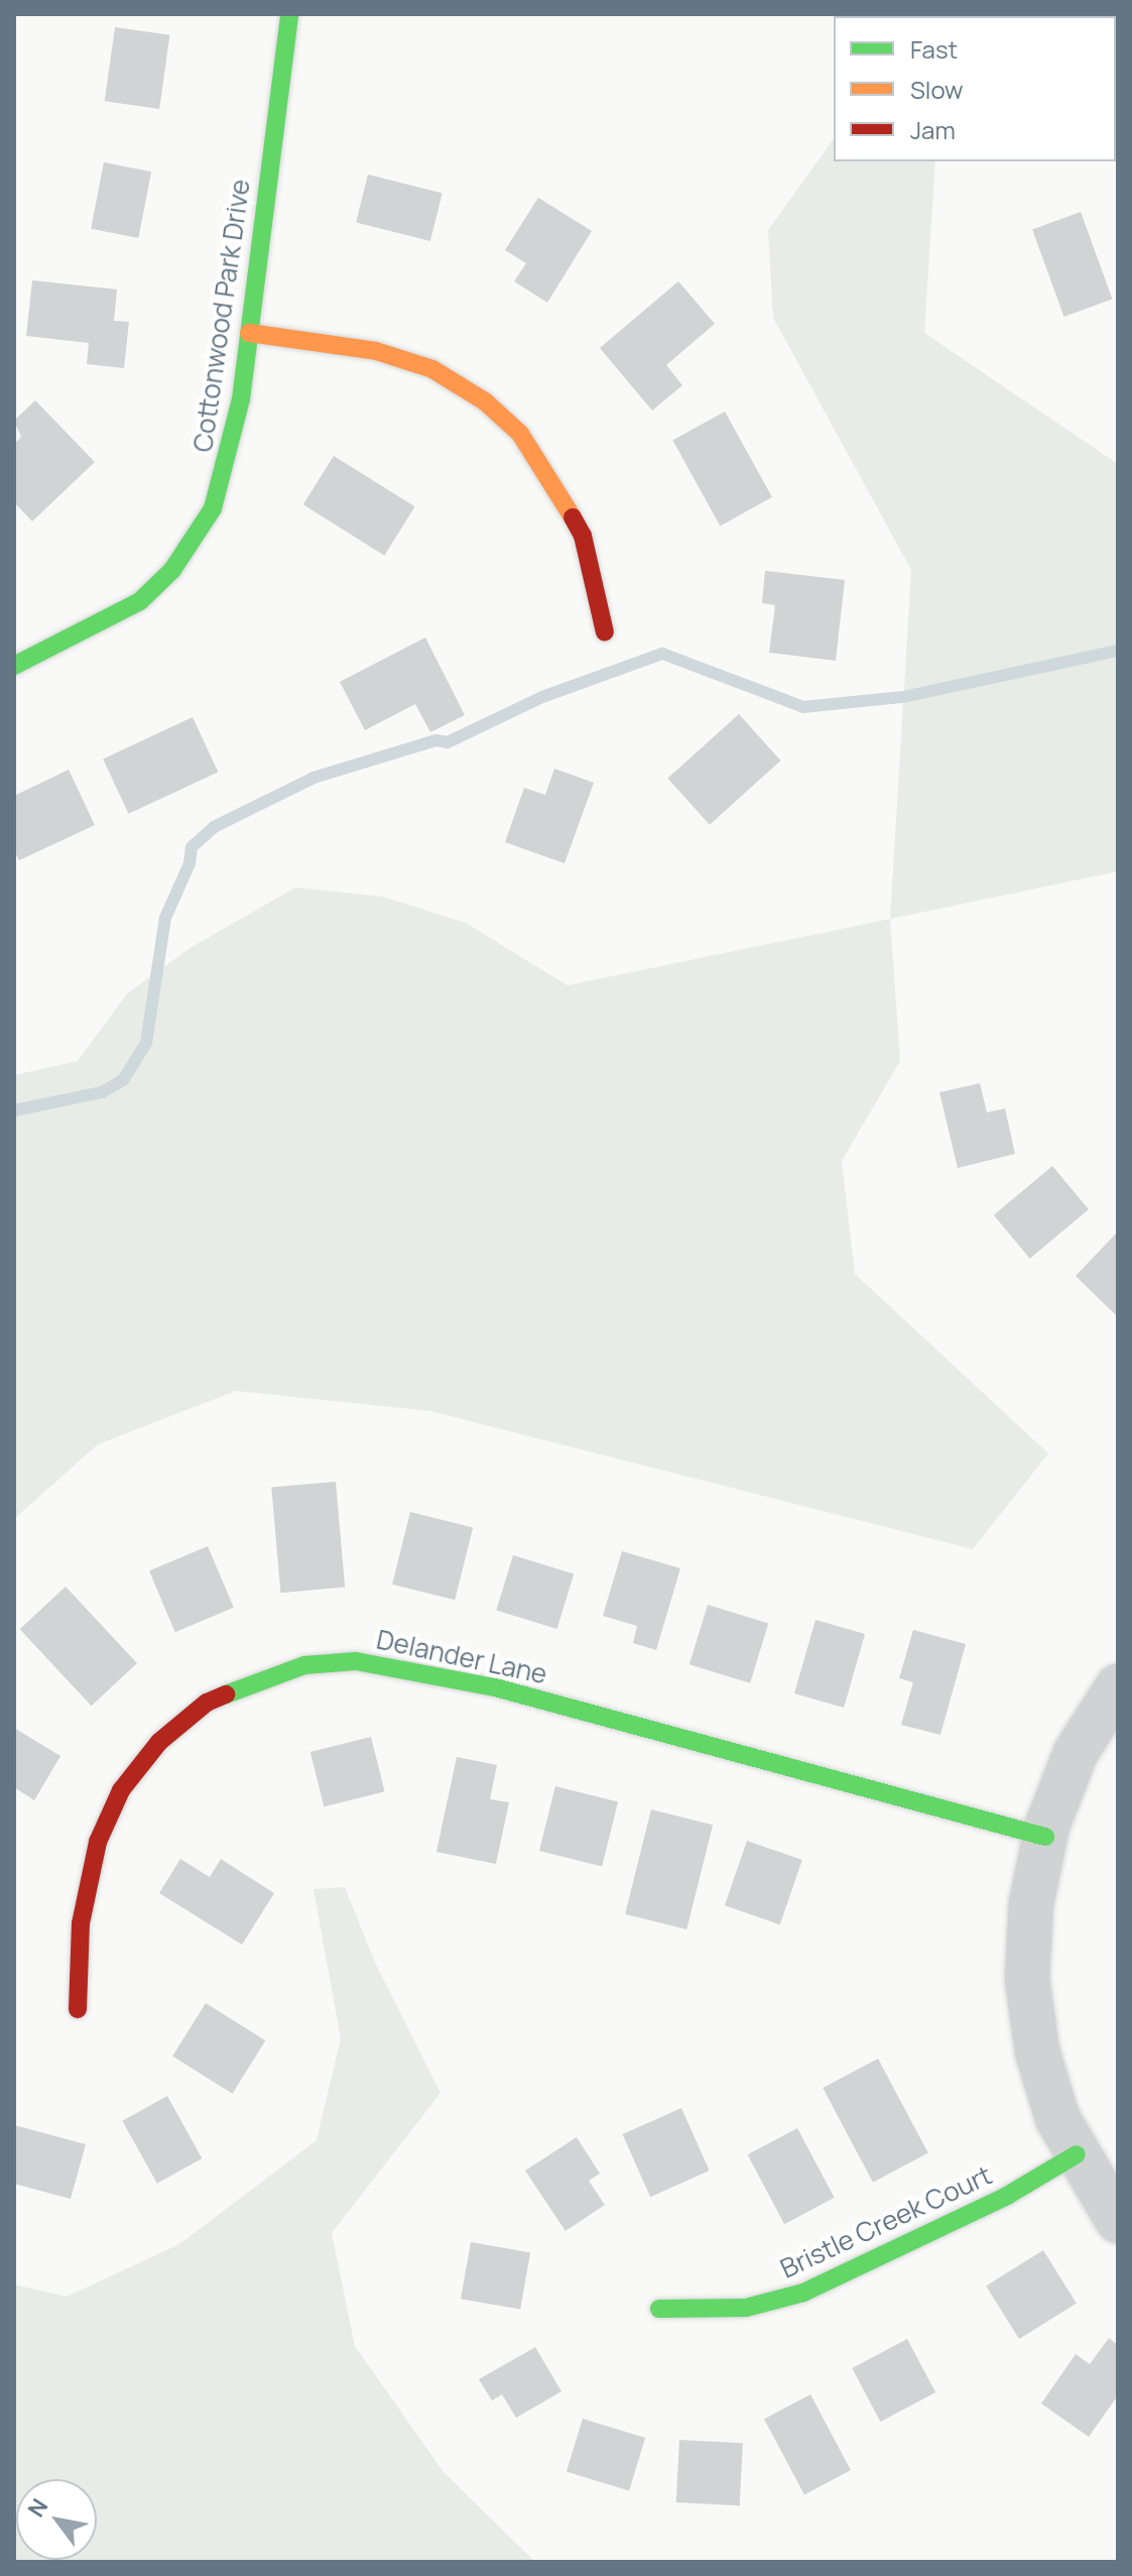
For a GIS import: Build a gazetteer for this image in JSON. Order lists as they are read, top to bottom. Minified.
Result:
{"streets":{"street":["Cottonwood Park Drive","Delander Lane","Bristle Creek Court"]},"legend":["Fast","Slow","Jam"],"north":"top left"}
